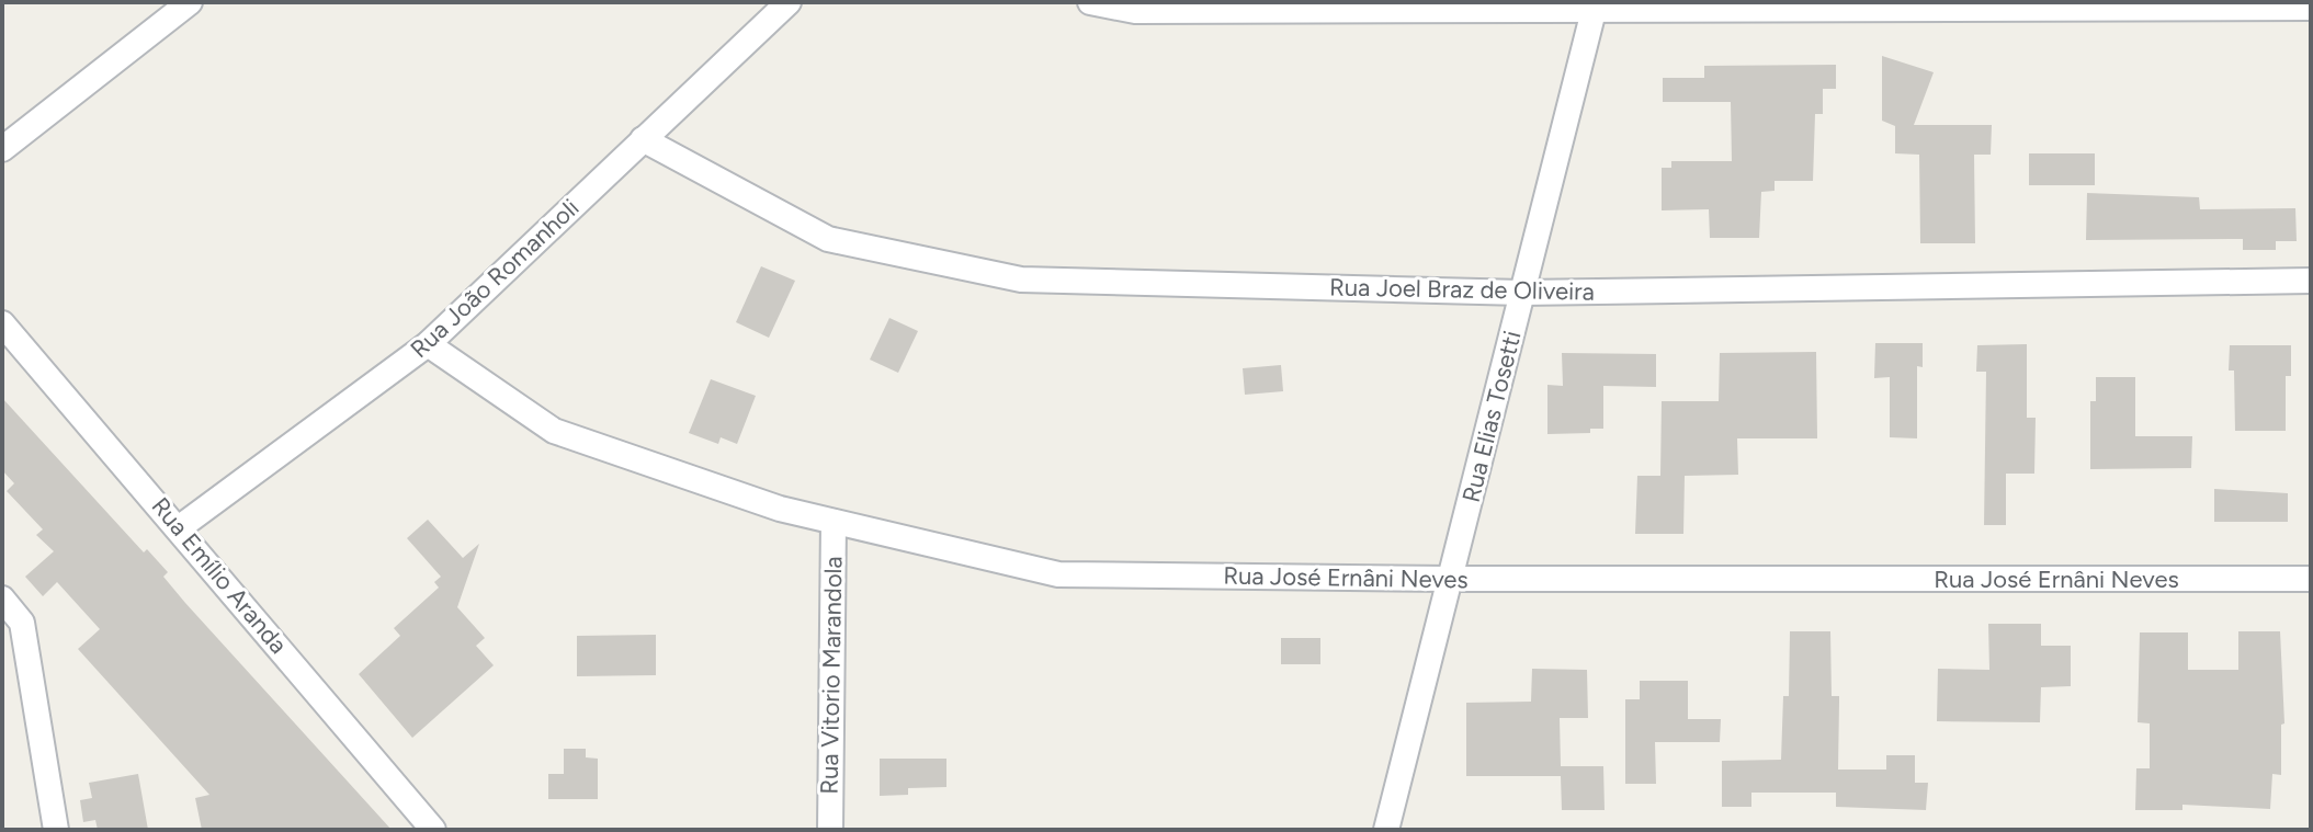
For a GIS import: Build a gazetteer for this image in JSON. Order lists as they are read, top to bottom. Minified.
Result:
{"streets":{"street":["Rua João Romanholi","Rua Joel Braz de Oliveira","Rua Elias Tosetti","Rua Emílio Aranda","Rua José Ernâni Neves","Rua Vitorio Marandola"]},"crossings":[["Rua João Romanholi","Rua Joel Braz de Oliveira"],["Rua João Romanholi","Rua Emílio Aranda"],["Rua João Romanholi","Rua José Ernâni Neves"],["Rua Joel Braz de Oliveira","Rua Elias Tosetti"],["Rua Elias Tosetti","Rua José Ernâni Neves"],["Rua José Ernâni Neves","Rua Vitorio Marandola"]]}
